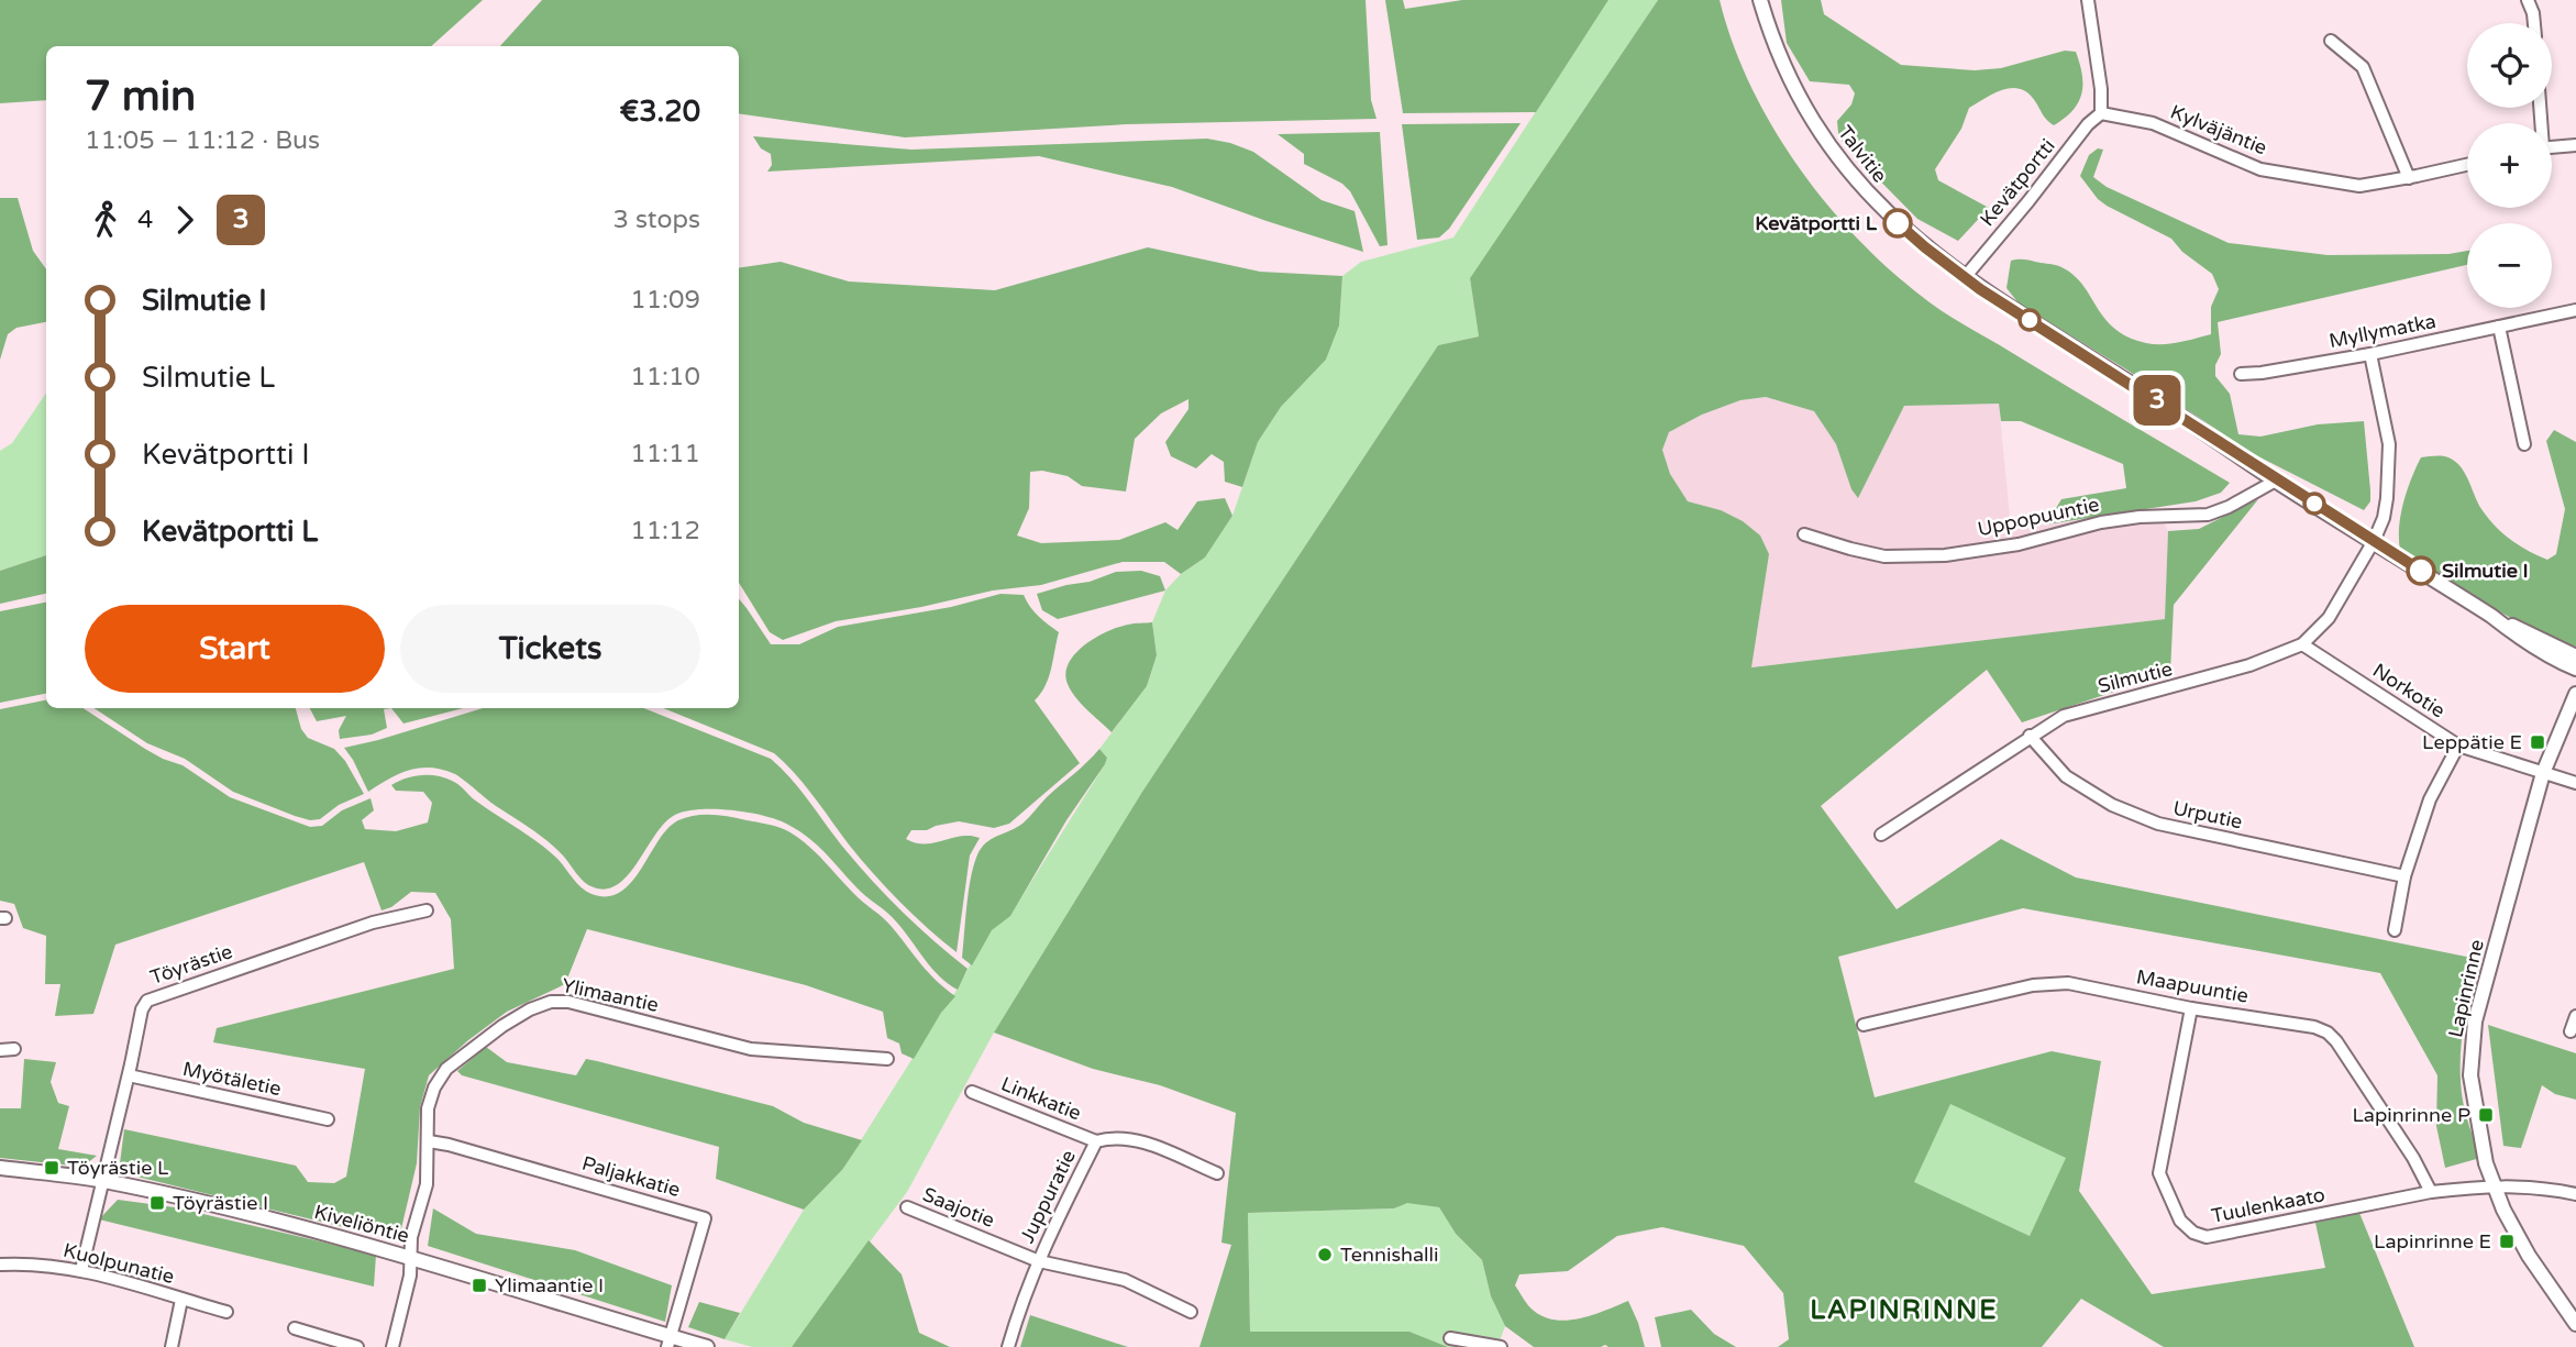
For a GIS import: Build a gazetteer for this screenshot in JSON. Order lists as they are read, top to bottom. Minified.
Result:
{"streets":{"street":["Kylväjäntie","Talvitie","Kevätportti","Myllymatka","Uppopuuntie","Silmutie","Norkotie","Urputie","Töyrästie","Maapuuntie","Lapinrinne","Ylimaantie","Myötäletie","Linkkatie","Paljakkatie","Juppuratie","Tuulenkaato","Saajotie","Kiveliöntie","Kuolpunatie"]},"crossings":[["Kylväjäntie","Kevätportti"],["Talvitie","Kevätportti"],["Talvitie","Uppopuuntie"],["Talvitie","Silmutie"],["Myllymatka","Silmutie"],["Silmutie","Norkotie"],["Silmutie","Urputie"],["Norkotie","Lapinrinne"],["Töyrästie","Myötäletie"],["Töyrästie","Kiveliöntie"],["Töyrästie","Kuolpunatie"],["Maapuuntie","Tuulenkaato"],["Lapinrinne","Tuulenkaato"],["Ylimaantie","Paljakkatie"],["Ylimaantie","Kiveliöntie"],["Linkkatie","Juppuratie"],["Paljakkatie","Kiveliöntie"],["Juppuratie","Saajotie"]],"districts":["LAPINRINNE"],"places":{"other":["Kevätportti L","Silmutie I","Tennishalli"],"transit":["Leppätie E","Lapinrinne P","Töyrästie L","Töyrästie I","Lapinrinne E","Ylimaantie I"]},"lines":["bus line 3"],"page":{"on_map":"3","map_buttons":["+","−"],"heading":["7 min","11:05 – 11:12 · Bus","€3.20"],"legs":["4","3","3 stops"],"list":[{"name":"Silmutie I","value":"11:09"},{"name":"Silmutie L","value":"11:10"},{"name":"Kevätportti I","value":"11:11"},{"name":"Kevätportti L","value":"11:12"}],"buttons":["Start","Tickets"]}}
